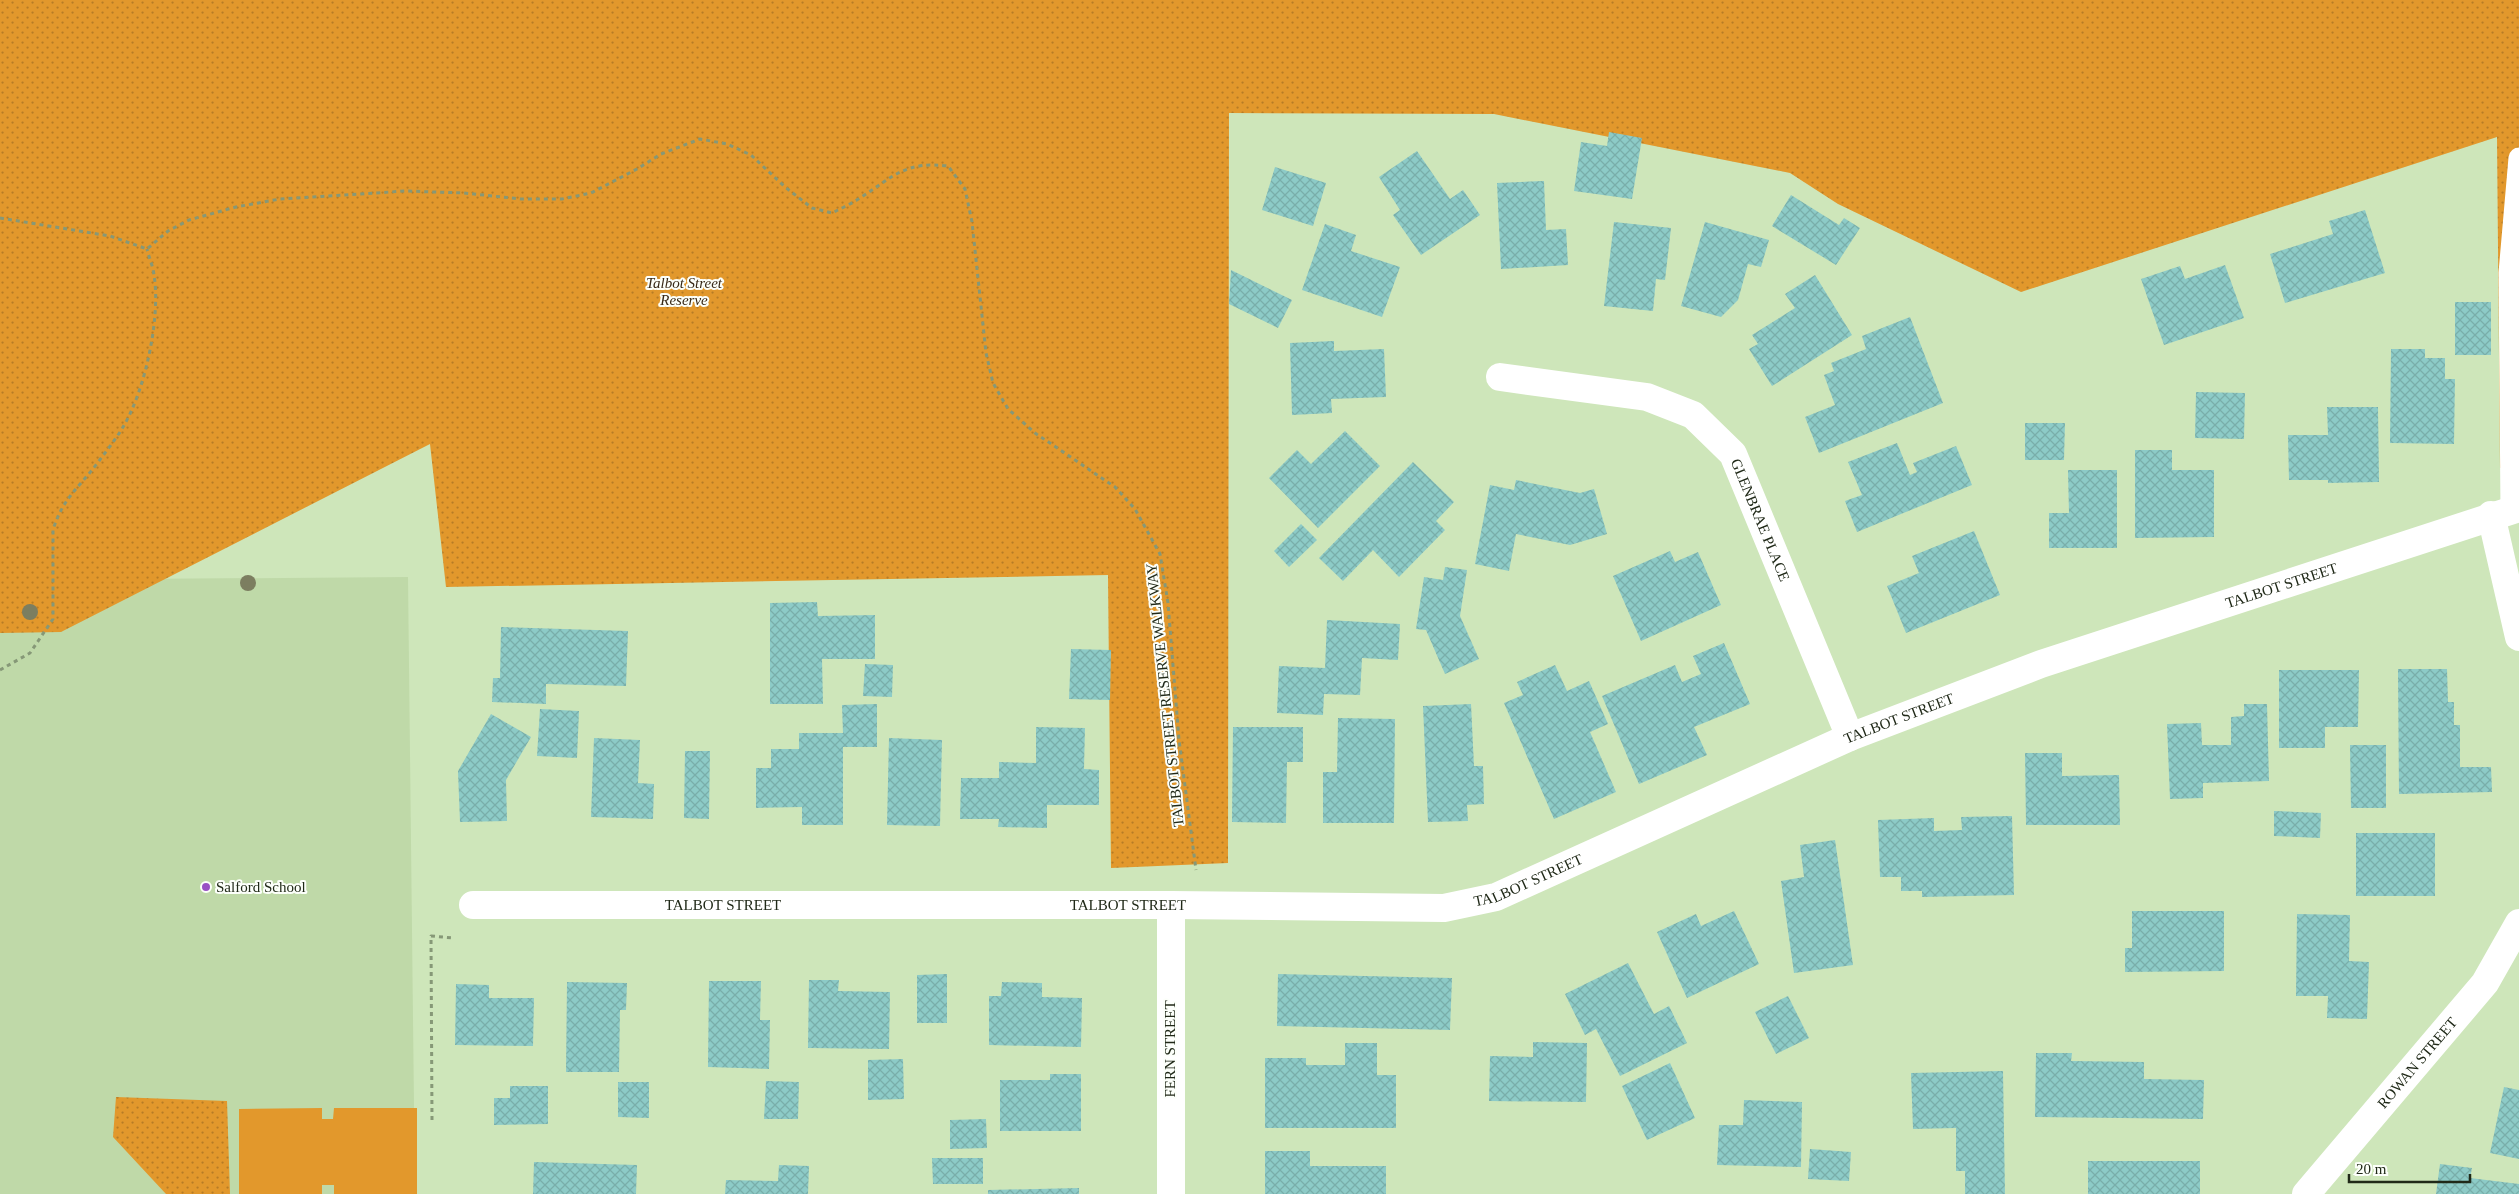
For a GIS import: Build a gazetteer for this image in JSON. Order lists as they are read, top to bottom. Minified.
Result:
{"streets":{"street":["GLENBRAE PLACE","TALBOT STREET","FERN STREET","ROWAN STREET"],"path":["TALBOT STREET RESERVE WALKWAY"]},"crossings":[["GLENBRAE PLACE","TALBOT STREET"],["TALBOT STREET","TALBOT STREET RESERVE WALKWAY"],["TALBOT STREET","FERN STREET"]],"parks":["Talbot Street Reserve"],"places":["Salford School"],"scale_bar":"20 m"}
